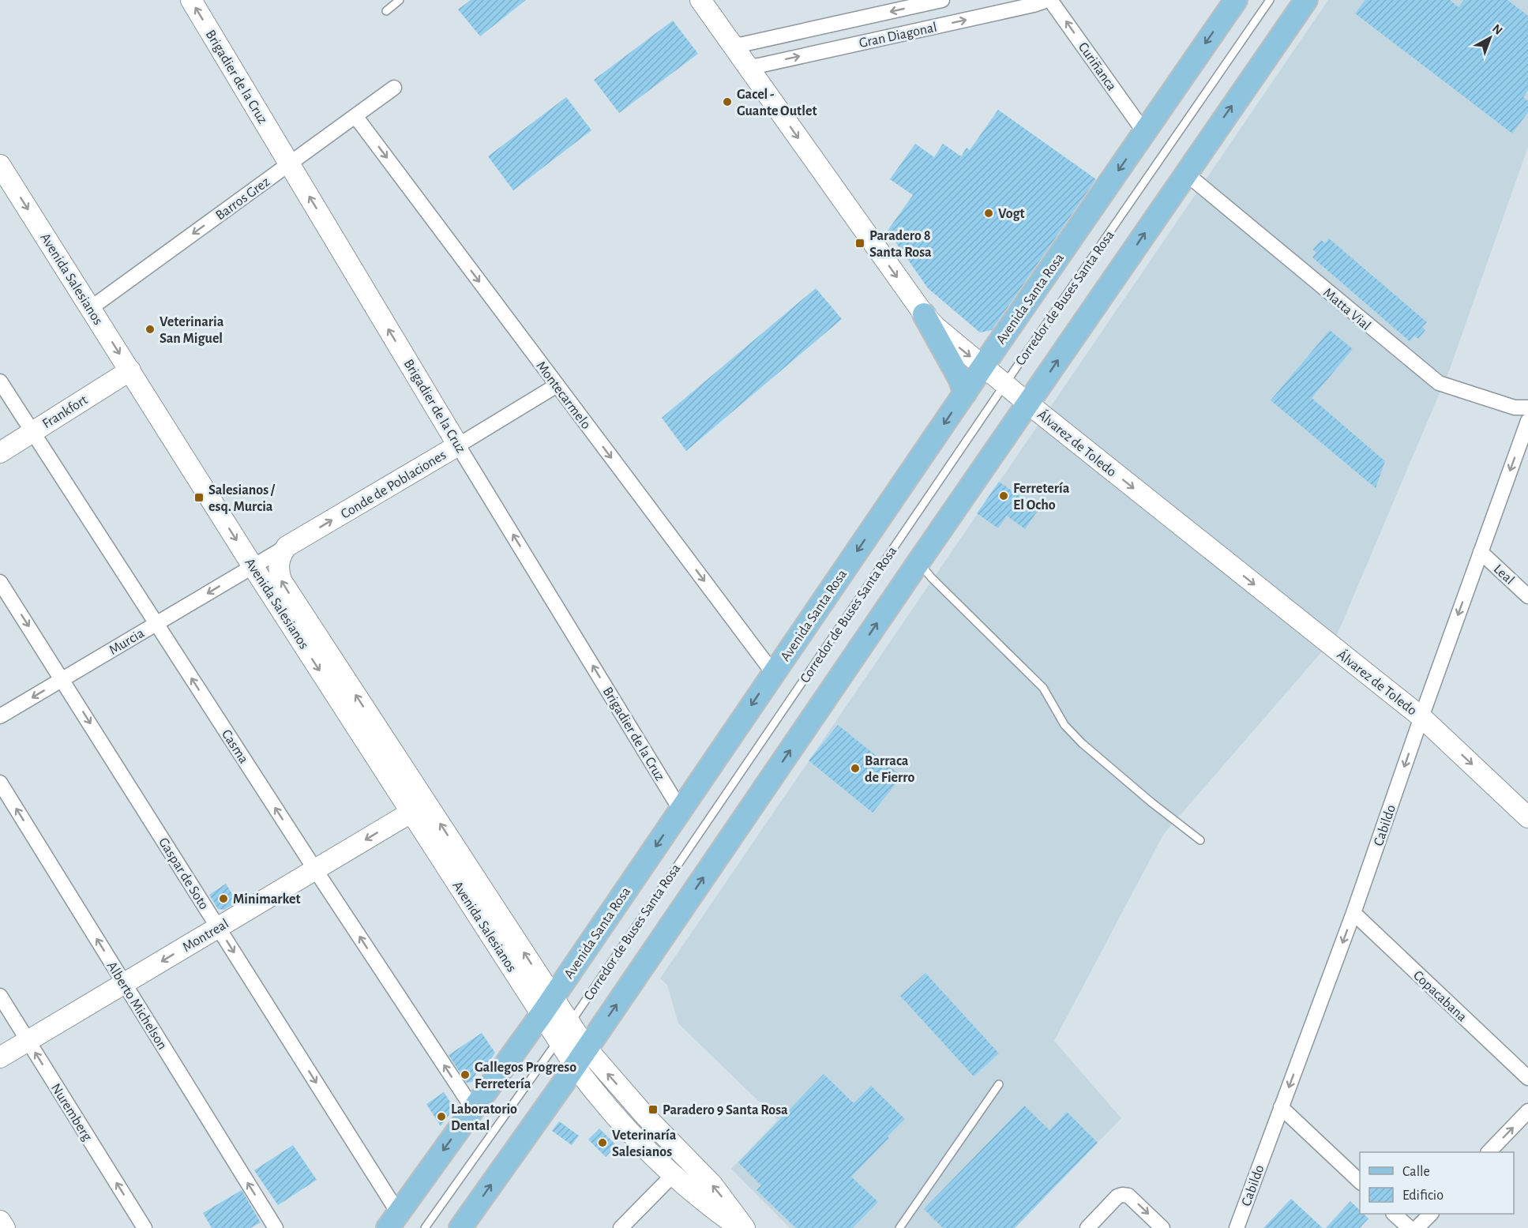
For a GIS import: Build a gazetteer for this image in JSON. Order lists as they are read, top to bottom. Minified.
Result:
{"streets":{"main road":["Brigadier de la Cruz","Avenida Salesianos","Avenida Santa Rosa","Frankfort","Álvarez de Toledo","Conde de Poblaciones","Montreal"],"street":["Gran Diagonal","Curiñanca","Barros Grez","Matta Vial","Montecarmelo","Leal","Murcia","Casma","Cabildo","Gaspar de Soto","Copacabana","Alberto Michelson","Nuremberg"],"lane":["Corredor de Buses Santa Rosa"]},"crossings":[["Gran Diagonal","Curiñanca"],["Gran Diagonal","Álvarez de Toledo"],["Curiñanca","Avenida Santa Rosa"],["Brigadier de la Cruz","Barros Grez"],["Brigadier de la Cruz","Avenida Santa Rosa"],["Brigadier de la Cruz","Conde de Poblaciones"],["Barros Grez","Avenida Salesianos"],["Barros Grez","Montecarmelo"],["Avenida Salesianos","Corredor de Buses Santa Rosa"],["Avenida Salesianos","Avenida Santa Rosa"],["Avenida Salesianos","Frankfort"],["Avenida Salesianos","Conde de Poblaciones"],["Avenida Salesianos","Murcia"],["Avenida Salesianos","Montreal"],["Corredor de Buses Santa Rosa","Álvarez de Toledo"],["Avenida Santa Rosa","Montecarmelo"],["Avenida Santa Rosa","Álvarez de Toledo"],["Avenida Santa Rosa","Casma"],["Avenida Santa Rosa","Gaspar de Soto"],["Montecarmelo","Conde de Poblaciones"],["Frankfort","Casma"],["Álvarez de Toledo","Cabildo"],["Conde de Poblaciones","Murcia"],["Leal","Cabildo"],["Murcia","Casma"],["Murcia","Gaspar de Soto"],["Casma","Montreal"],["Cabildo","Copacabana"],["Gaspar de Soto","Montreal"],["Montreal","Alberto Michelson"],["Montreal","Nuremberg"]],"one_way":["Curiñanca","Brigadier de la Cruz","Barros Grez","Montecarmelo","Álvarez de Toledo","Conde de Poblaciones","Murcia","Casma","Cabildo","Gaspar de Soto","Montreal","Alberto Michelson","Nuremberg"],"places":{"other":["Gacel - Guante Outlet","Vogt","Veterinaria San Miguel","Ferretería El Ocho","Barraca de Fierro","Minimarket","Gallegos Progreso Ferretería","Laboratorio Dental","Veterinaría Salesianos"],"transit":["Paradero 8 Santa Rosa","Salesianos / esq. Murcia","Paradero 9 Santa Rosa"]},"legend":["Calle","Edificio"],"north":"top right"}
